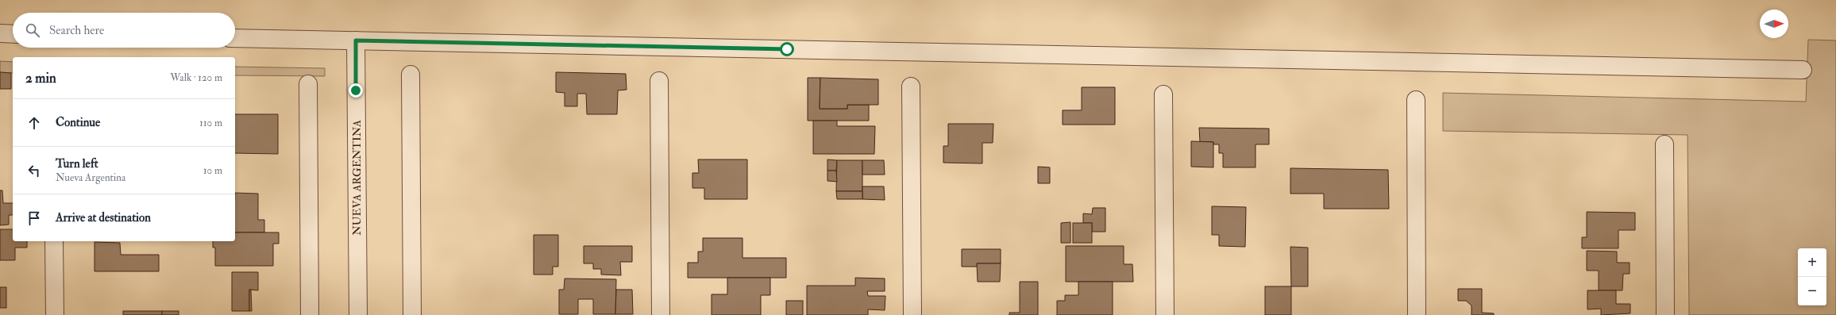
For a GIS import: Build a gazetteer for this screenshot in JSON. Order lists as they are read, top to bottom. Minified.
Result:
{"streets":{"street":["NUEVA ARGENTINA"]},"north":"right","page":{"search":"Search here","heading":["2 min","Walk · 120 m"],"list":[["Continue","110 m"],["Turn left","Nueva Argentina","10 m"],"Arrive at destination"],"map_buttons":["+","−"]}}
